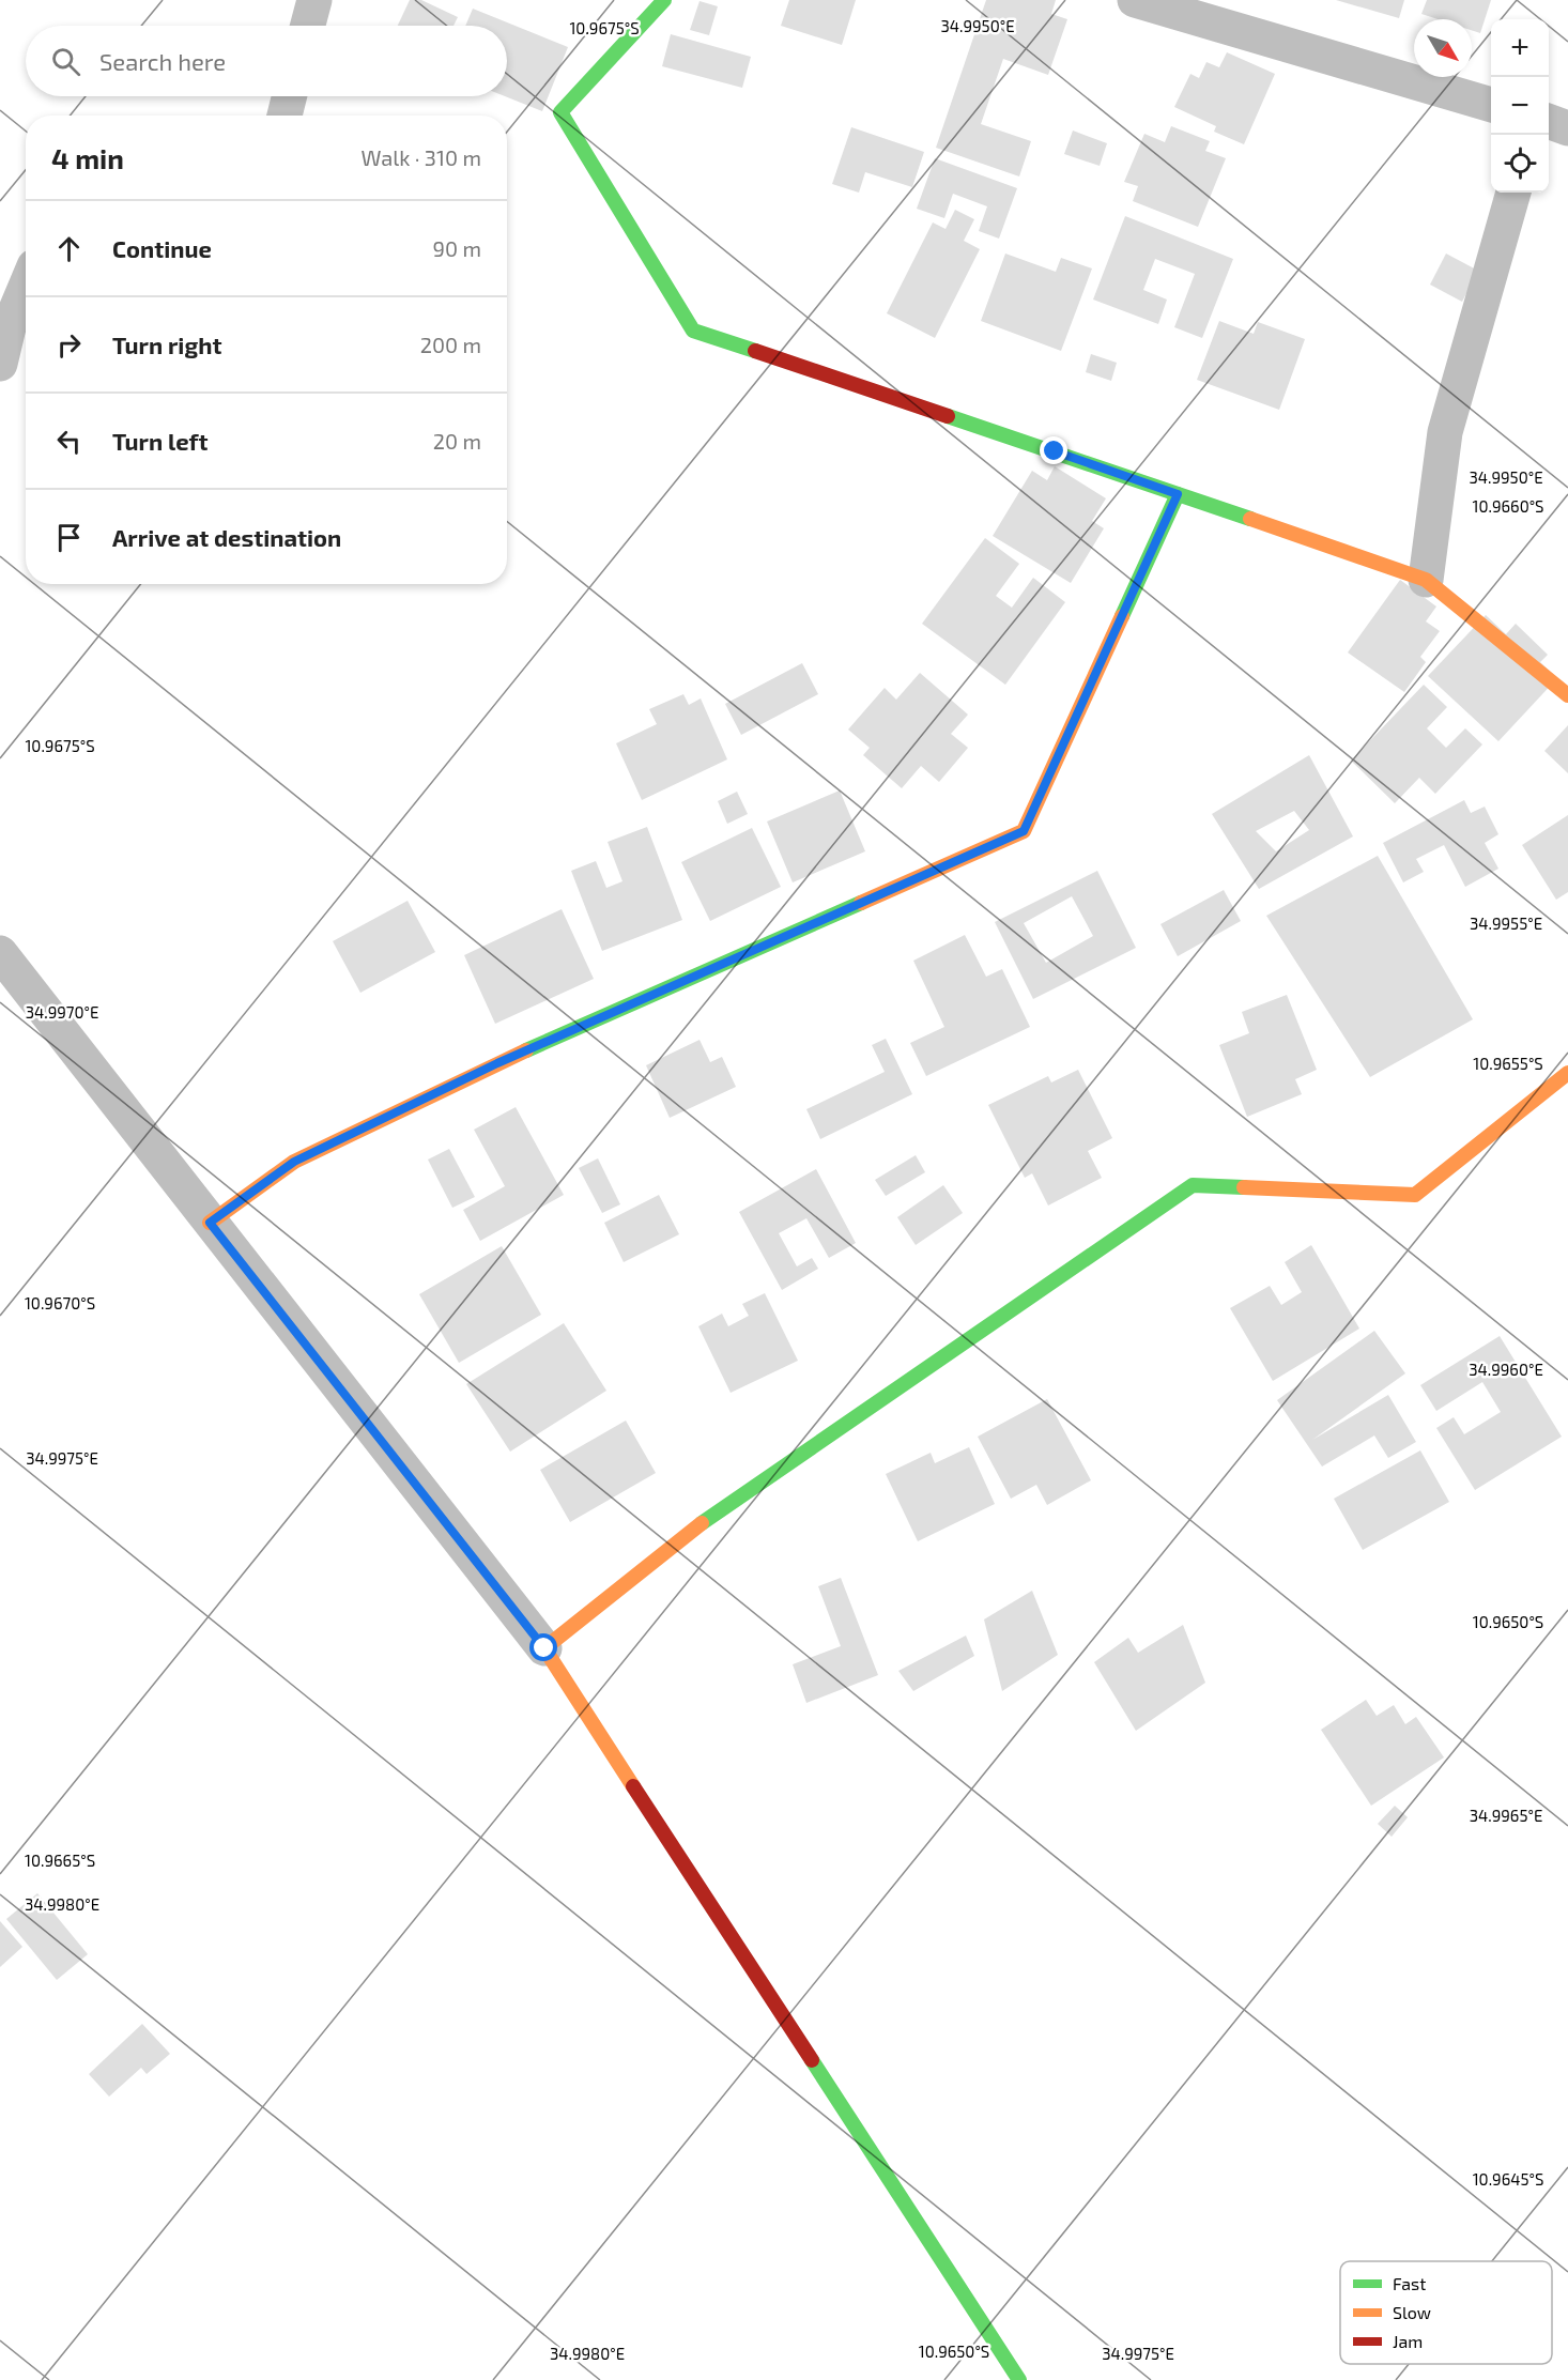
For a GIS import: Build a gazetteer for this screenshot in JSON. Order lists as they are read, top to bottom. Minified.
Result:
{"legend":["Fast","Slow","Jam"],"north":"bottom right","page":{"map_buttons":["+","−"],"search":"Search here","heading":["4 min","Walk · 310 m"],"list":[["Continue","90 m"],["Turn right","200 m"],["Turn left","20 m"],"Arrive at destination"]},"coordinates":["34.9950°E","10.9675°S","10.9660°S","34.9955°E","34.9970°E","10.9655°S","10.9670°S","34.9960°E","34.9975°E","10.9650°S","34.9965°E","10.9665°S","34.9980°E","10.9645°S"]}
